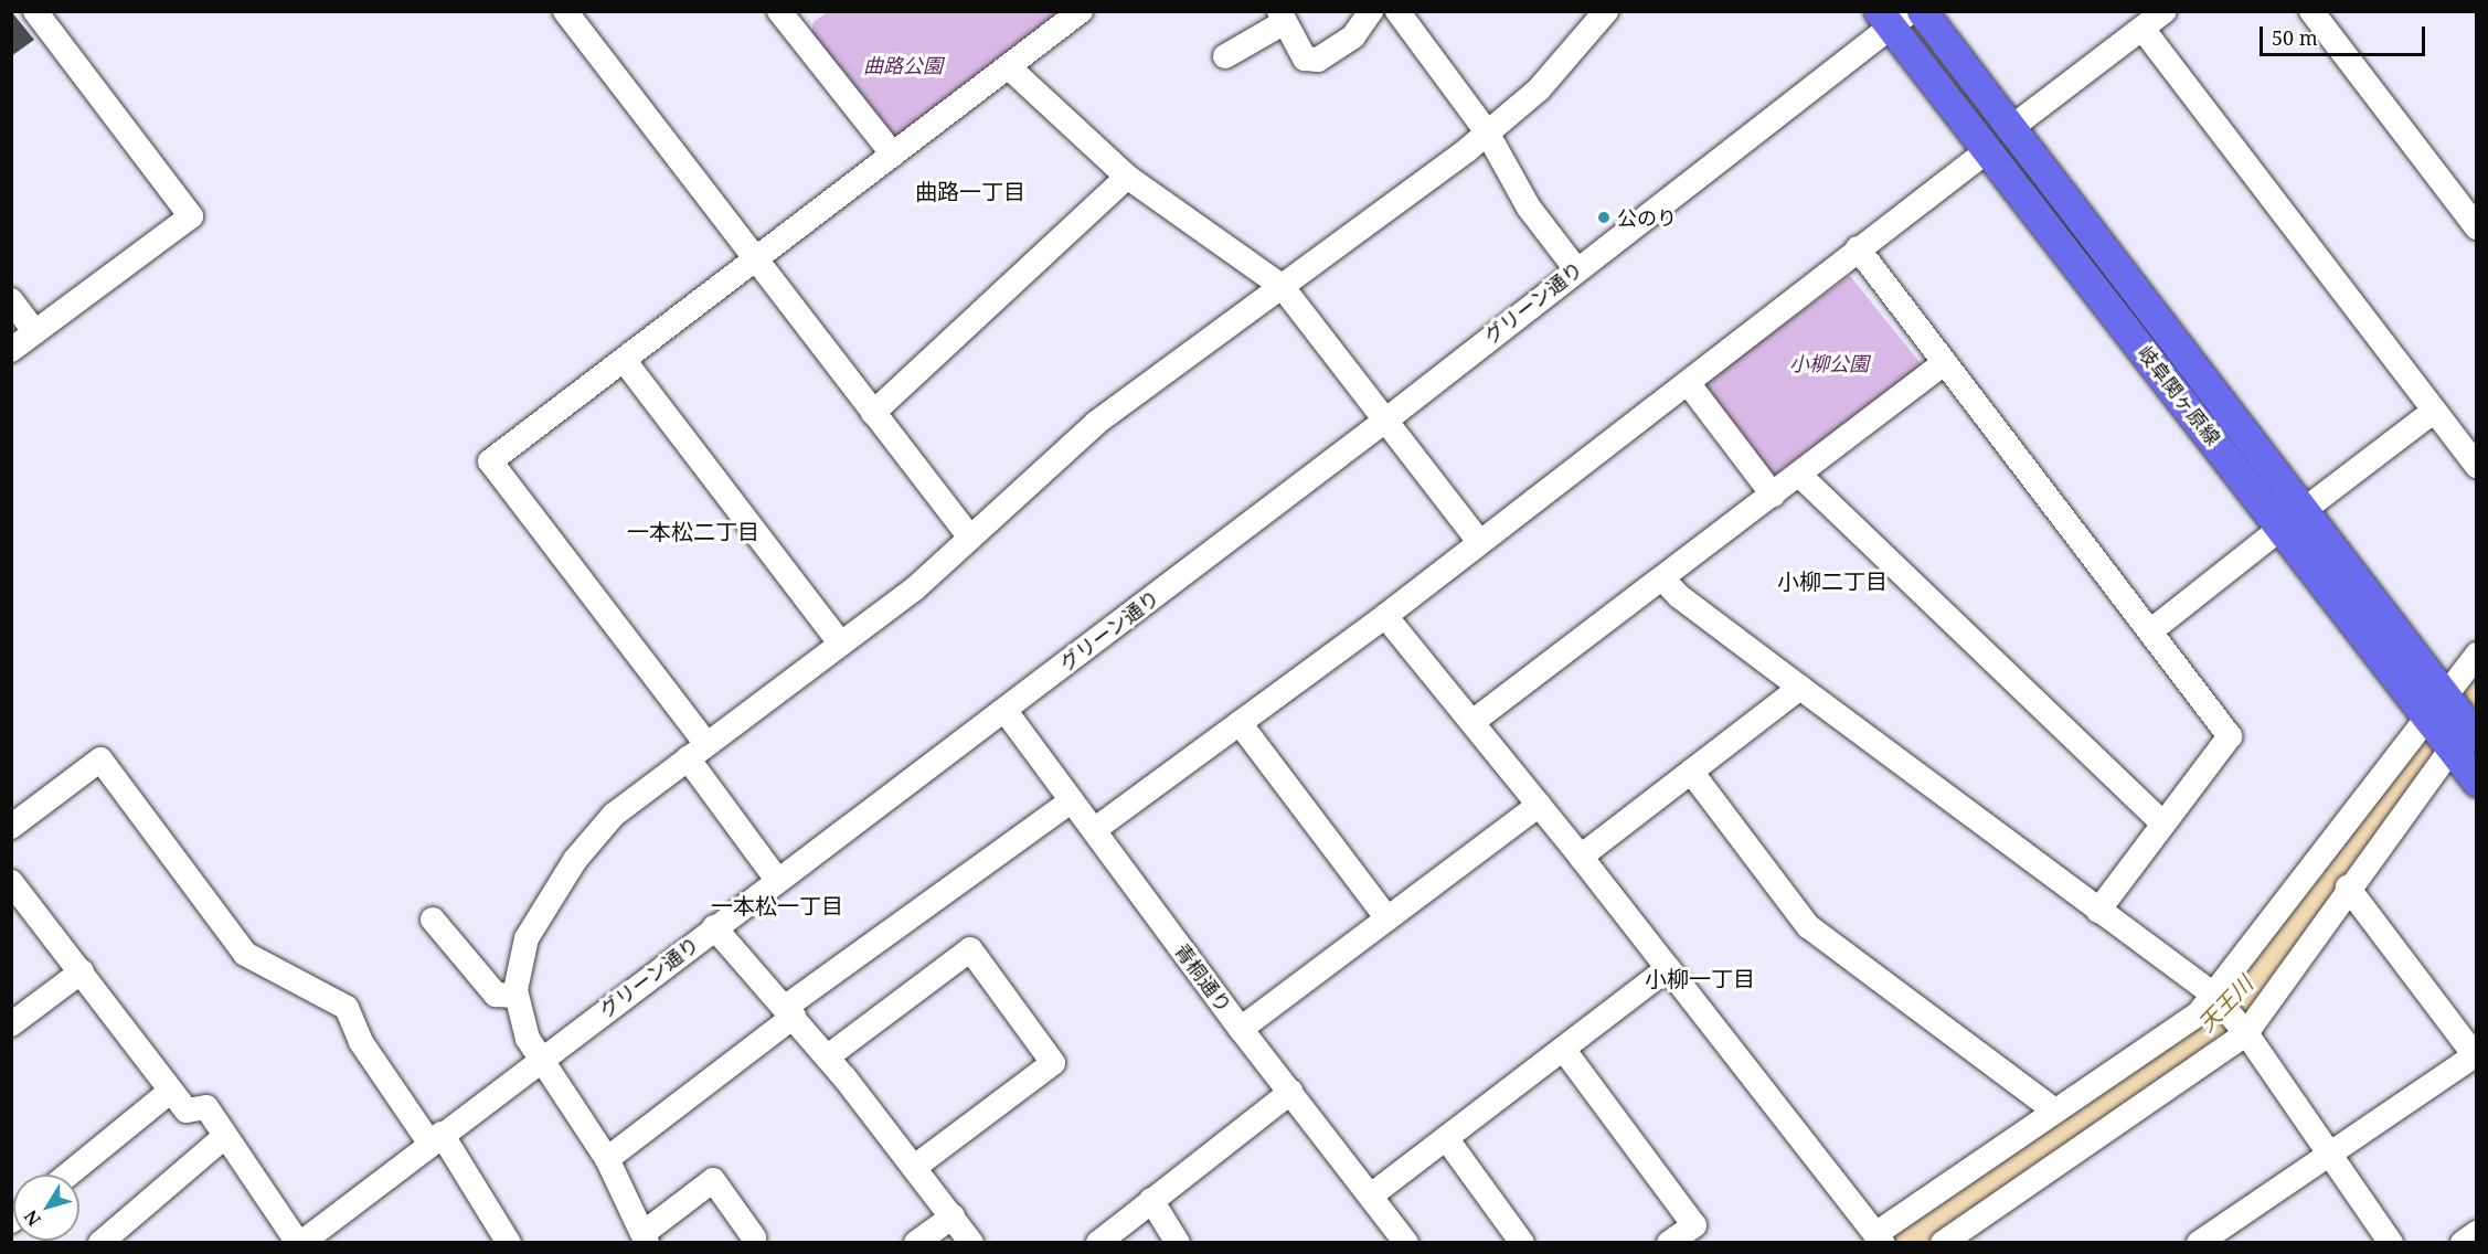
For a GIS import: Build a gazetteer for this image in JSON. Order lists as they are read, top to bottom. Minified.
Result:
{"streets":{"main road":["岐阜関ヶ原線"],"street":["グリーン通り","青桐通り"]},"crossings":[["グリーン通り","岐阜関ヶ原線"],["グリーン通り","青桐通り"]],"districts":["曲路一丁目","一本松二丁目","小柳二丁目","一本松一丁目","小柳一丁目"],"water":["天王川"],"parks":["曲路公園","小柳公園"],"places":["公のり"],"scale_bar":"50 m","north":"bottom left"}
